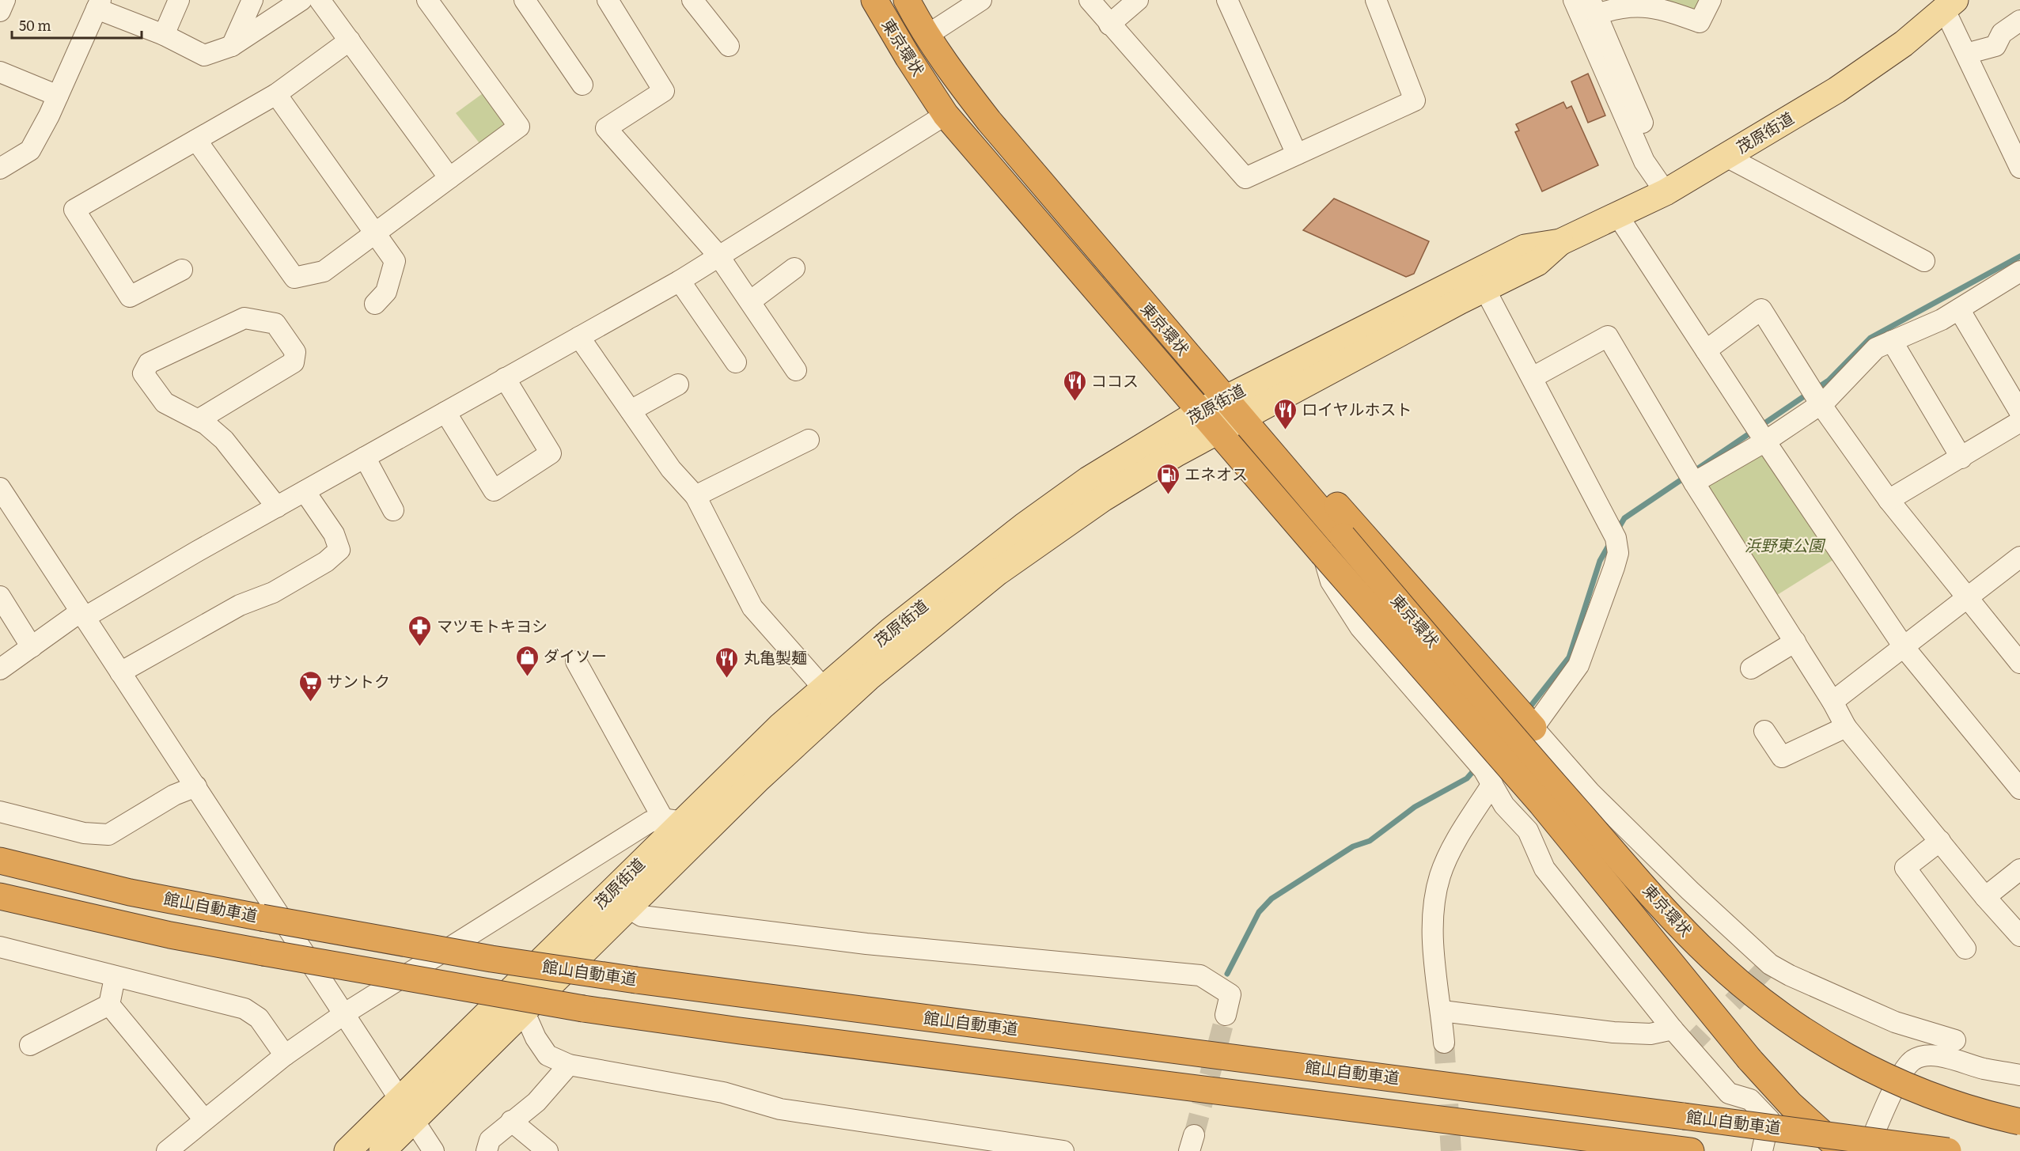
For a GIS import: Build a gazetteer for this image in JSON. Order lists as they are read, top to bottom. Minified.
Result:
{"streets":{"highway":["東京環状","館山自動車道"],"main road":["茂原街道"]},"crossings":[["東京環状","茂原街道"]],"parks":["浜野東公園"],"places":{"restaurant":["ココス","ロイヤルホスト","丸亀製麺"],"fuel station":["エネオス"],"pharmacy":["マツモトキヨシ"],"shop":["ダイソー"],"supermarket":["サントク"]},"scale_bar":"50 m"}
